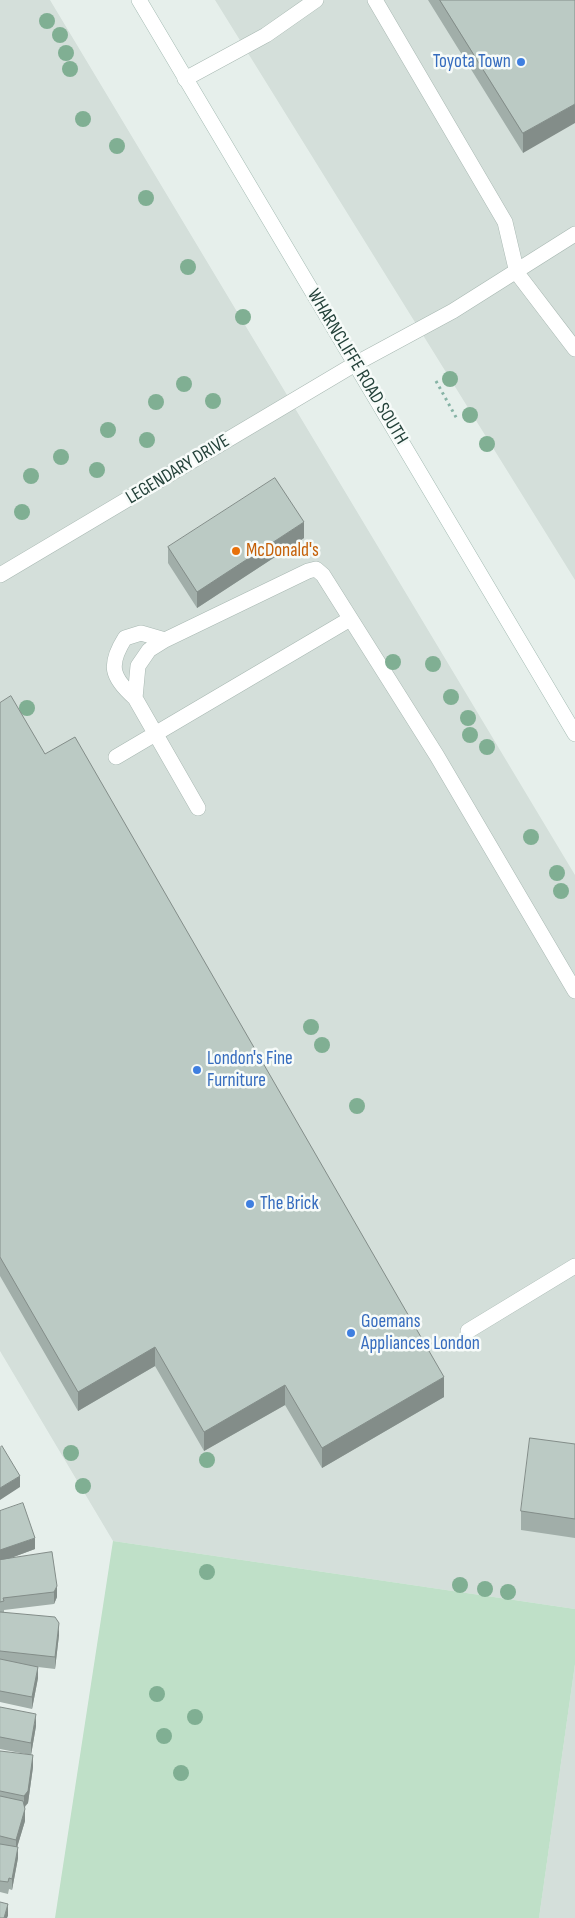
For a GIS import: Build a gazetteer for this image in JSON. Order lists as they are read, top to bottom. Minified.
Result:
{"streets":{"main road":["WHARNCLIFFE ROAD SOUTH","LEGENDARY DRIVE"]},"crossings":[["WHARNCLIFFE ROAD SOUTH","LEGENDARY DRIVE"]],"places":["Toyota Town","McDonald's","London's Fine Furniture","The Brick","Goemans Appliances London"]}
